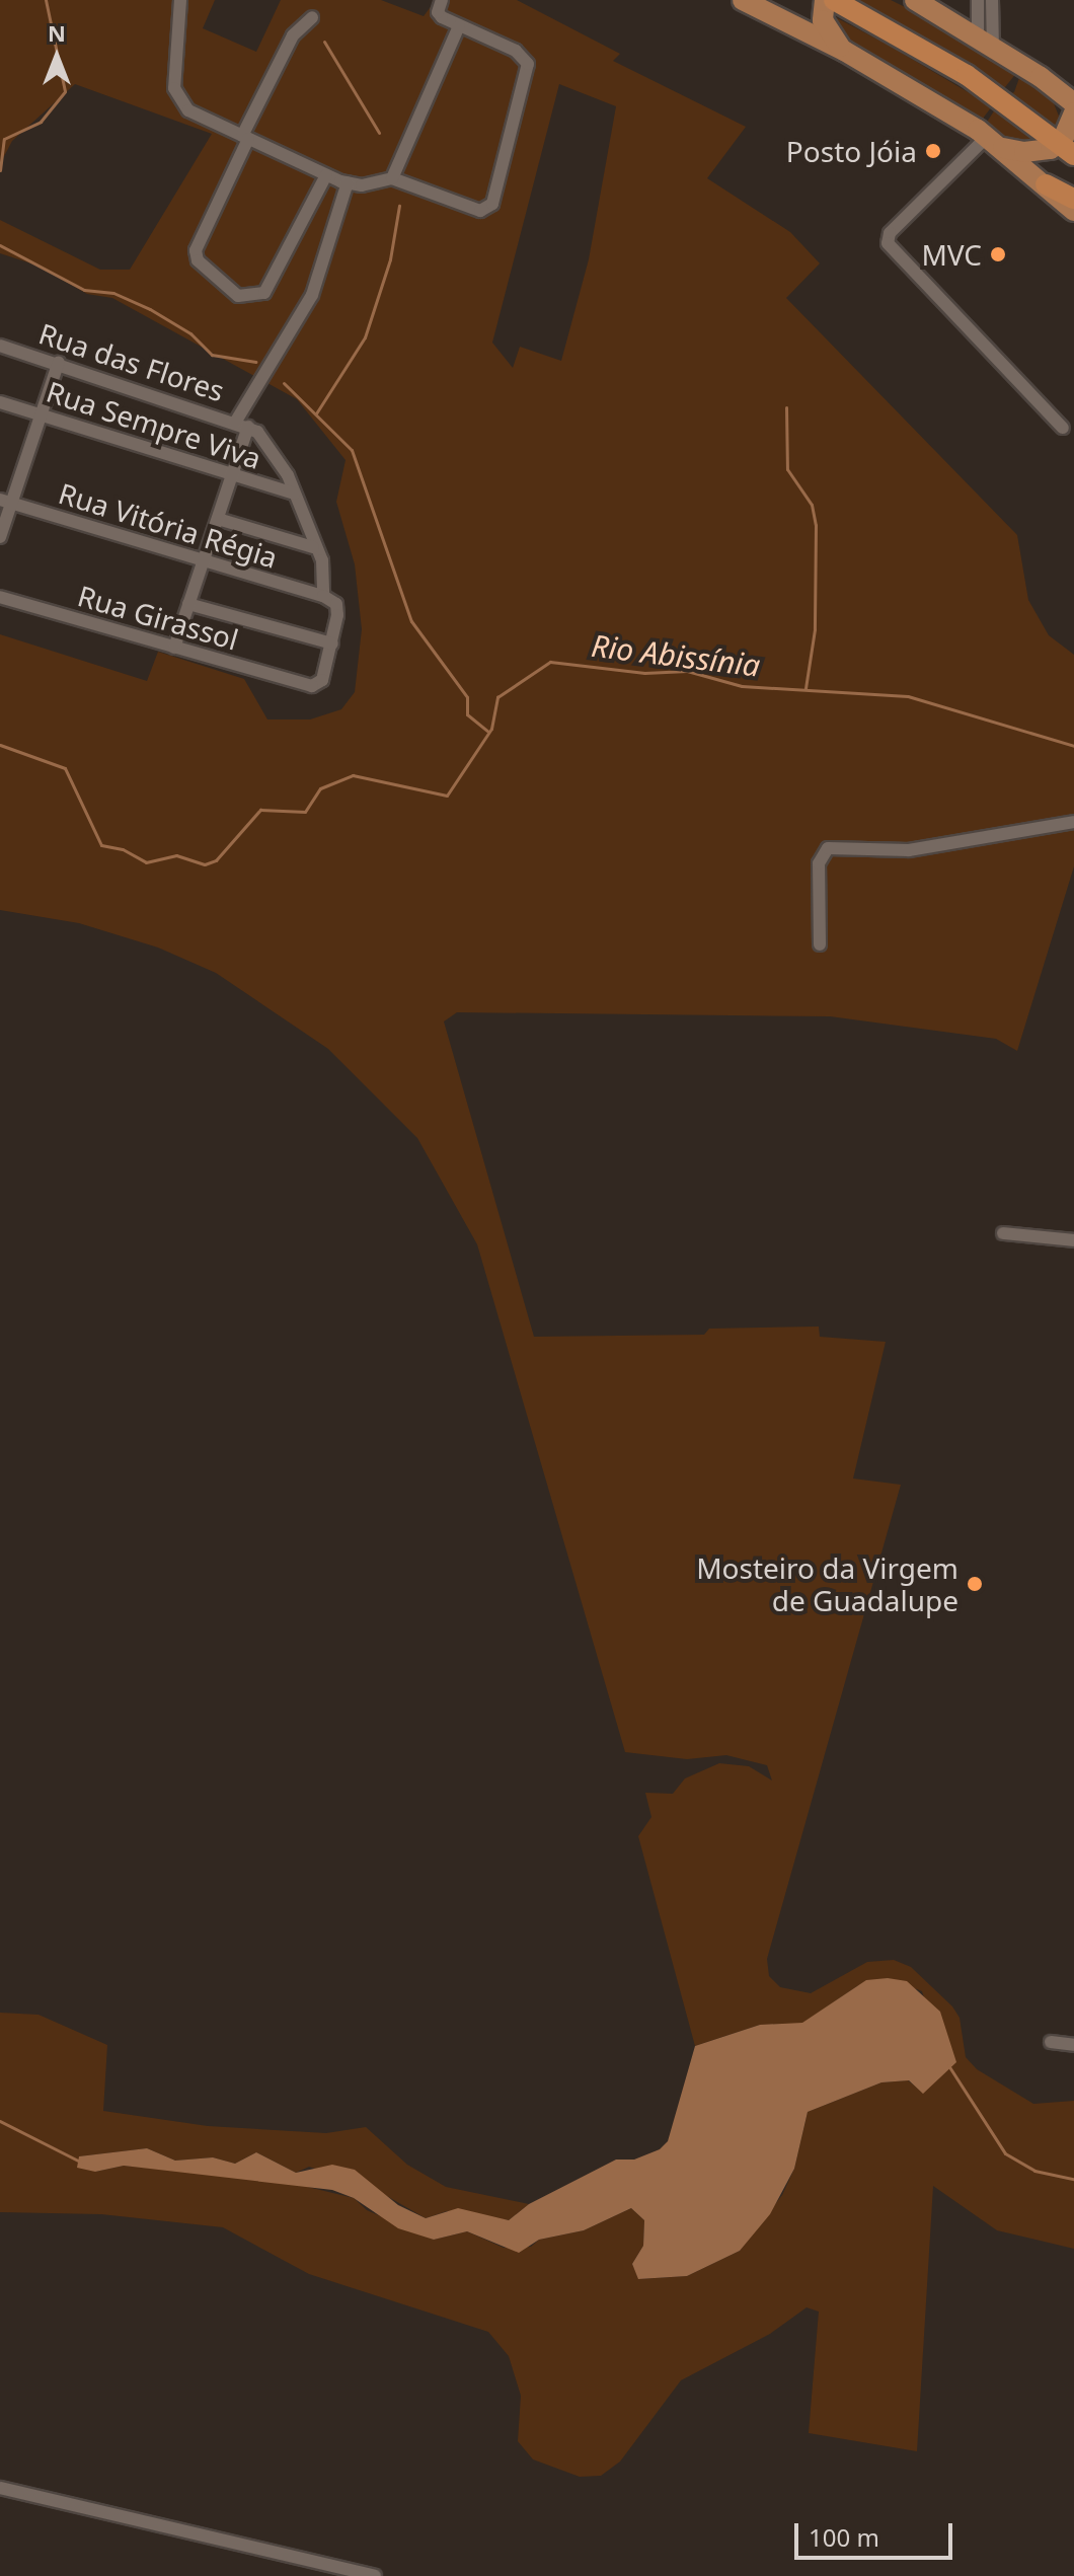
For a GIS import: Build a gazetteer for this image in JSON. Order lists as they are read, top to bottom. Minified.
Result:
{"streets":{"street":["Rua das Flores","Rua Sempre Viva","Rua Vitória Régia","Rua Girassol"]},"water":["Rio Abissínia"],"places":["Posto Jóia","MVC","Mosteiro da Virgem de Guadalupe"],"scale_bar":"100 m","north":"top"}
